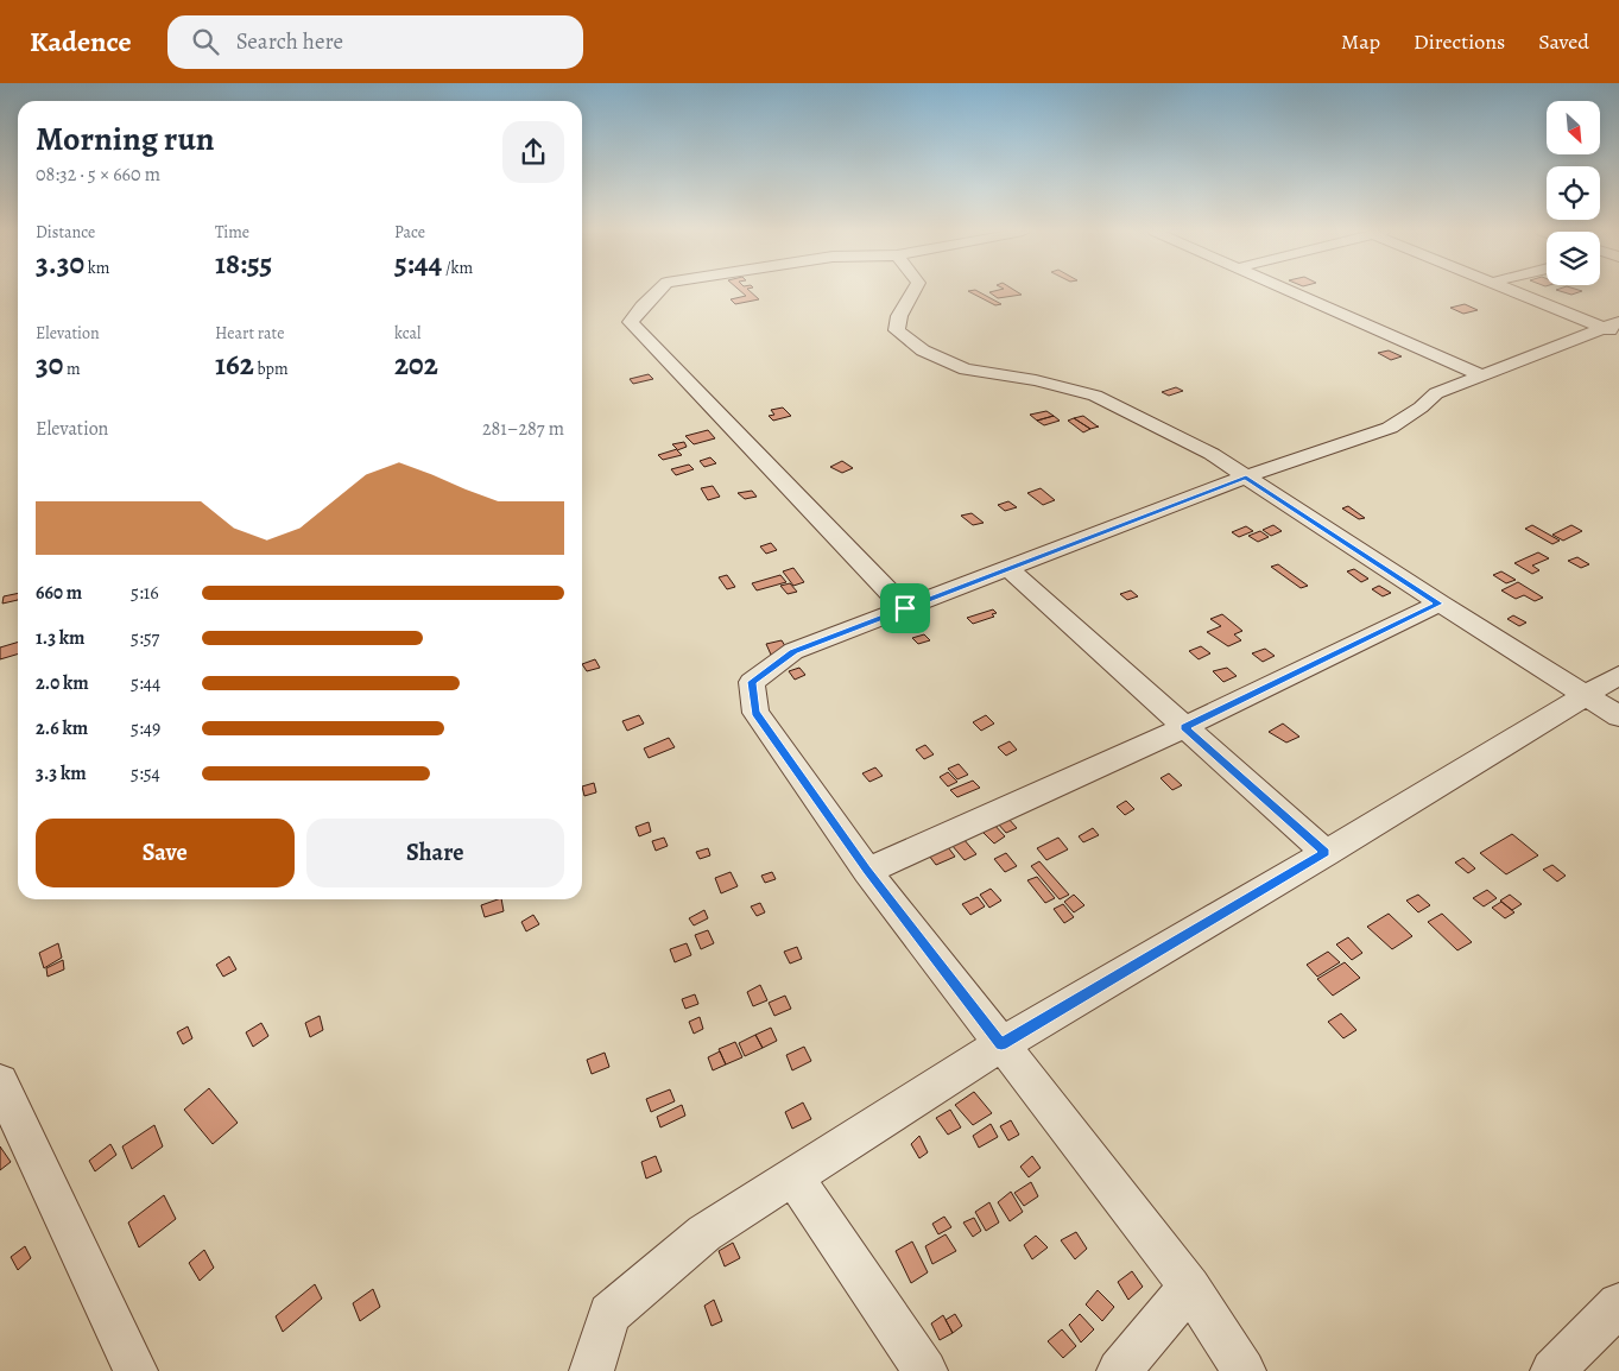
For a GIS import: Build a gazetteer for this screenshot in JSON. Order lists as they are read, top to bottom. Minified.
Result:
{"north":"bottom right","page":{"header":"Kadence","search":"Search here","nav":["Map","Directions","Saved"],"heading":["Morning run","08:32 · 5 × 660 m"],"stats":[["Distance","3.30 km"],["Time","18:55"],["Pace","5:44 /km"],["Elevation","30 m"],["Heart rate","162 bpm"],["kcal","202"]],"chart":["Elevation","281–287 m"],"list":[{"name":"660 m","note":"5:16"},{"name":"1.3 km","note":"5:57"},{"name":"2.0 km","note":"5:44"},{"name":"2.6 km","note":"5:49"},{"name":"3.3 km","note":"5:54"}],"buttons":["Save","Share"]}}
